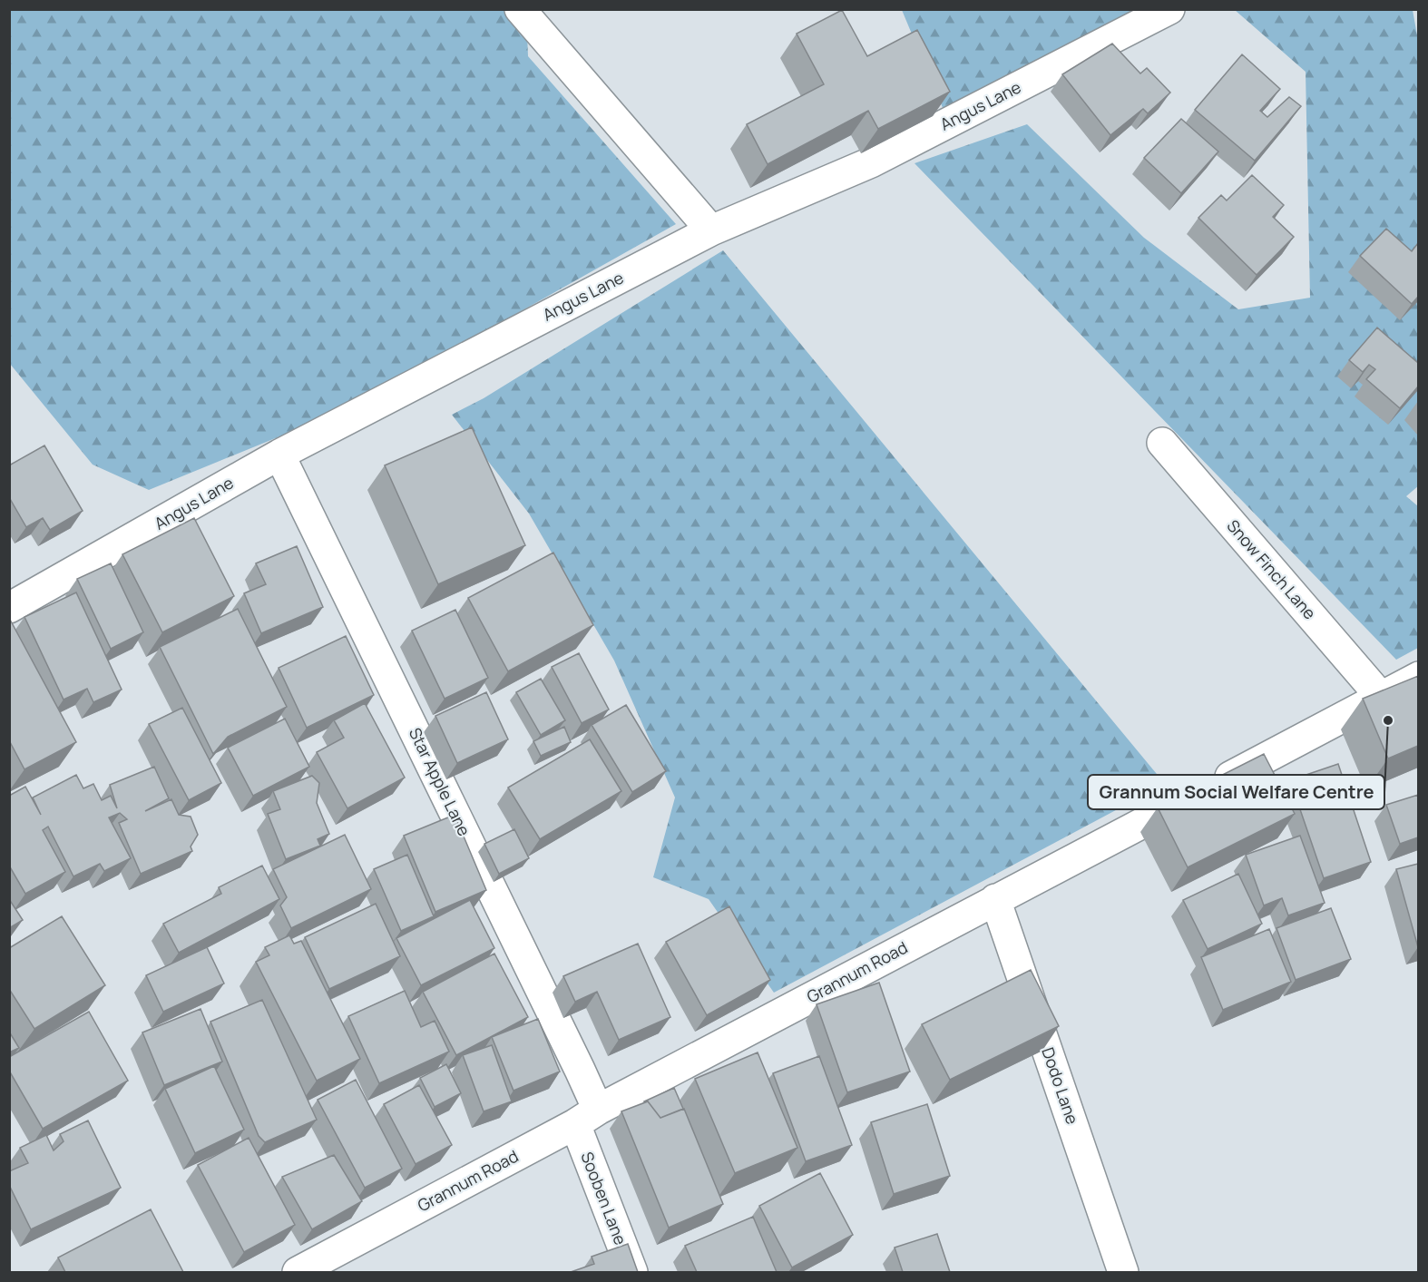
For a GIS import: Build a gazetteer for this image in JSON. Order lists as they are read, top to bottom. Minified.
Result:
{"streets":{"street":["Angus Lane","Snow Finch Lane","Star Apple Lane","Grannum Road","Dodo Lane","Sooben Lane"]},"crossings":[["Angus Lane","Star Apple Lane"],["Snow Finch Lane","Grannum Road"],["Star Apple Lane","Grannum Road"],["Star Apple Lane","Sooben Lane"],["Grannum Road","Dodo Lane"],["Grannum Road","Sooben Lane"]],"places":["Grannum Social Welfare Centre"]}
